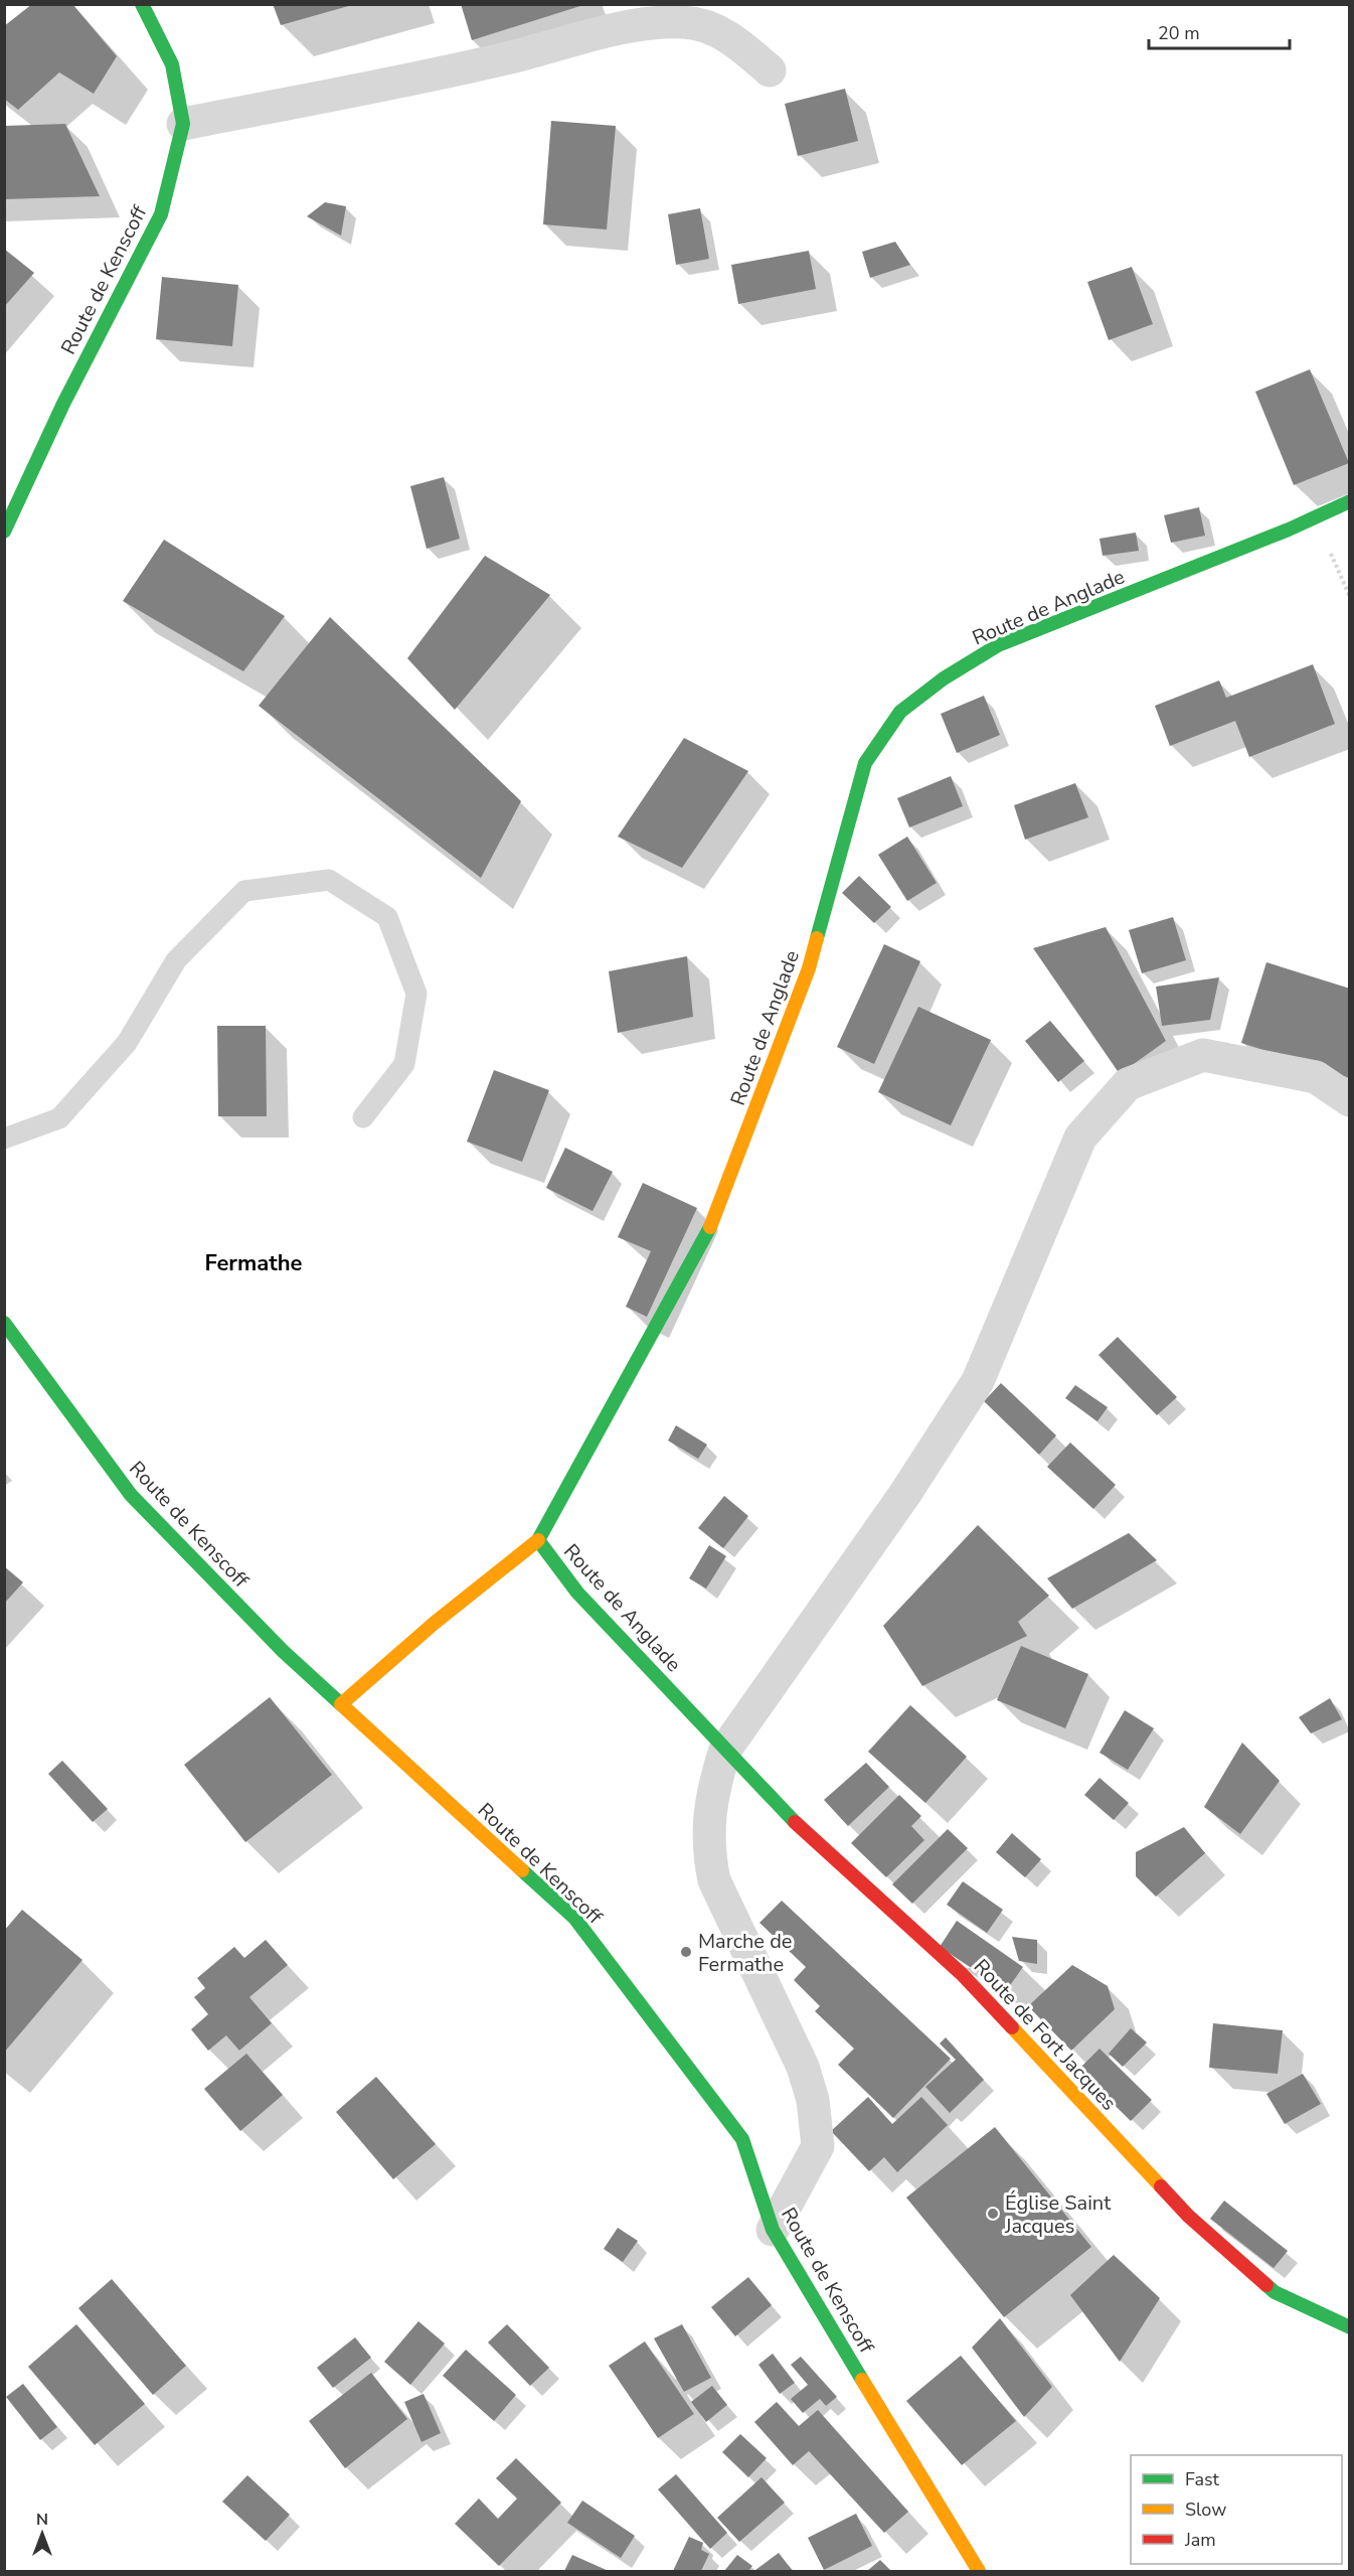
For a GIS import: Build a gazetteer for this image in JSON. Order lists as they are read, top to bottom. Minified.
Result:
{"streets":{"street":["Route de Kenscoff","Route de Anglade","Route de Fort Jacques"]},"crossings":[["Route de Anglade","Route de Fort Jacques"]],"districts":["Fermathe"],"places":["Marche de Fermathe","Église Saint Jacques"],"legend":["Fast","Slow","Jam"],"scale_bar":"20 m","north":"top"}
